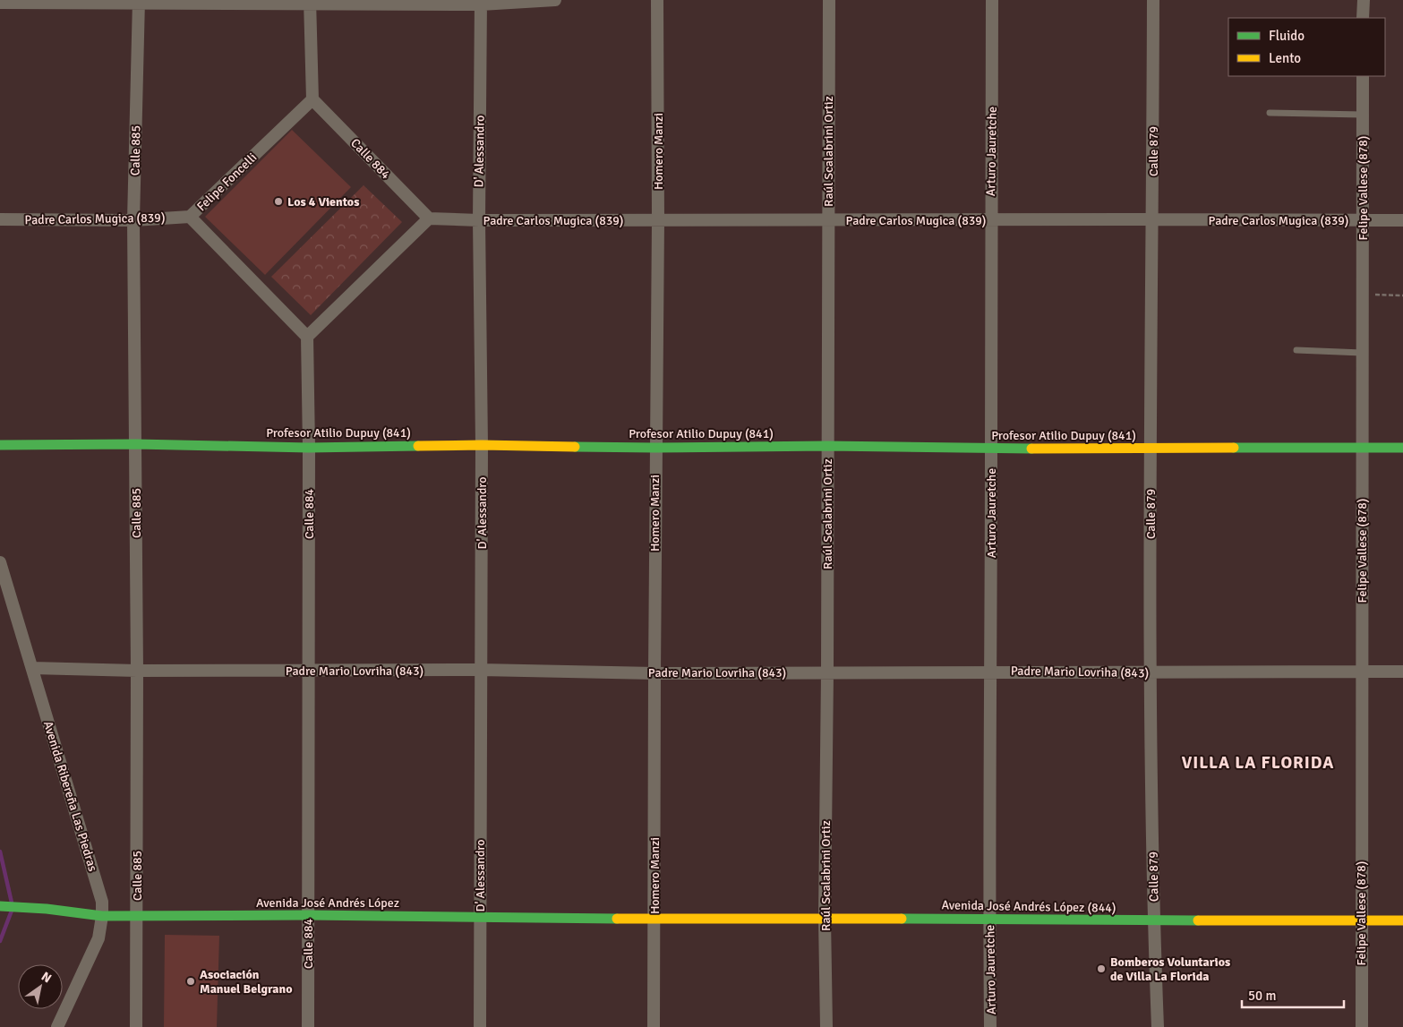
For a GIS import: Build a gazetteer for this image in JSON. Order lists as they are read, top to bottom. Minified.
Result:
{"streets":{"main road":["Profesor Atilio Dupuy (841)","Avenida José Andrés López","Avenida José Andrés López (844)"],"street":["Calle 885","D' Alessandro","Homero Manzi","Raúl Scalabrini Ortiz","Arturo Jauretche","Calle 879","Calle 884","Felipe Foncelli","Felipe Vallese (878)","Padre Carlos Mugica (839)","Padre Mario Lovriha (843)","Avenida Ribereña Las Piedras"]},"crossings":[["Calle 885","Padre Carlos Mugica (839)"],["Calle 885","Profesor Atilio Dupuy (841)"],["Calle 885","Padre Mario Lovriha (843)"],["Calle 885","Avenida José Andrés López"],["D' Alessandro","Padre Carlos Mugica (839)"],["D' Alessandro","Profesor Atilio Dupuy (841)"],["D' Alessandro","Padre Mario Lovriha (843)"],["D' Alessandro","Avenida José Andrés López"],["Homero Manzi","Padre Carlos Mugica (839)"],["Homero Manzi","Profesor Atilio Dupuy (841)"],["Homero Manzi","Padre Mario Lovriha (843)"],["Homero Manzi","Avenida José Andrés López"],["Homero Manzi","Avenida José Andrés López (844)"],["Raúl Scalabrini Ortiz","Padre Carlos Mugica (839)"],["Raúl Scalabrini Ortiz","Profesor Atilio Dupuy (841)"],["Raúl Scalabrini Ortiz","Padre Mario Lovriha (843)"],["Raúl Scalabrini Ortiz","Avenida José Andrés López (844)"],["Arturo Jauretche","Padre Carlos Mugica (839)"],["Arturo Jauretche","Profesor Atilio Dupuy (841)"],["Arturo Jauretche","Padre Mario Lovriha (843)"],["Arturo Jauretche","Avenida José Andrés López (844)"],["Calle 879","Padre Carlos Mugica (839)"],["Calle 879","Profesor Atilio Dupuy (841)"],["Calle 879","Padre Mario Lovriha (843)"],["Calle 879","Avenida José Andrés López (844)"],["Calle 884","Felipe Foncelli"],["Calle 884","Padre Carlos Mugica (839)"],["Calle 884","Profesor Atilio Dupuy (841)"],["Calle 884","Padre Mario Lovriha (843)"],["Calle 884","Avenida José Andrés López"],["Felipe Foncelli","Padre Carlos Mugica (839)"],["Felipe Vallese (878)","Padre Carlos Mugica (839)"],["Felipe Vallese (878)","Profesor Atilio Dupuy (841)"],["Felipe Vallese (878)","Padre Mario Lovriha (843)"],["Felipe Vallese (878)","Avenida José Andrés López (844)"],["Padre Mario Lovriha (843)","Avenida Ribereña Las Piedras"],["Avenida Ribereña Las Piedras","Avenida José Andrés López"],["Avenida José Andrés López","Avenida José Andrés López (844)"]],"districts":["VILLA LA FLORIDA"],"places":["Los 4 Vientos","Bomberos Voluntarios de Villa La Florida","Asociación Manuel Belgrano"],"legend":["Fluido","Lento"],"scale_bar":"50 m","north":"top right"}
